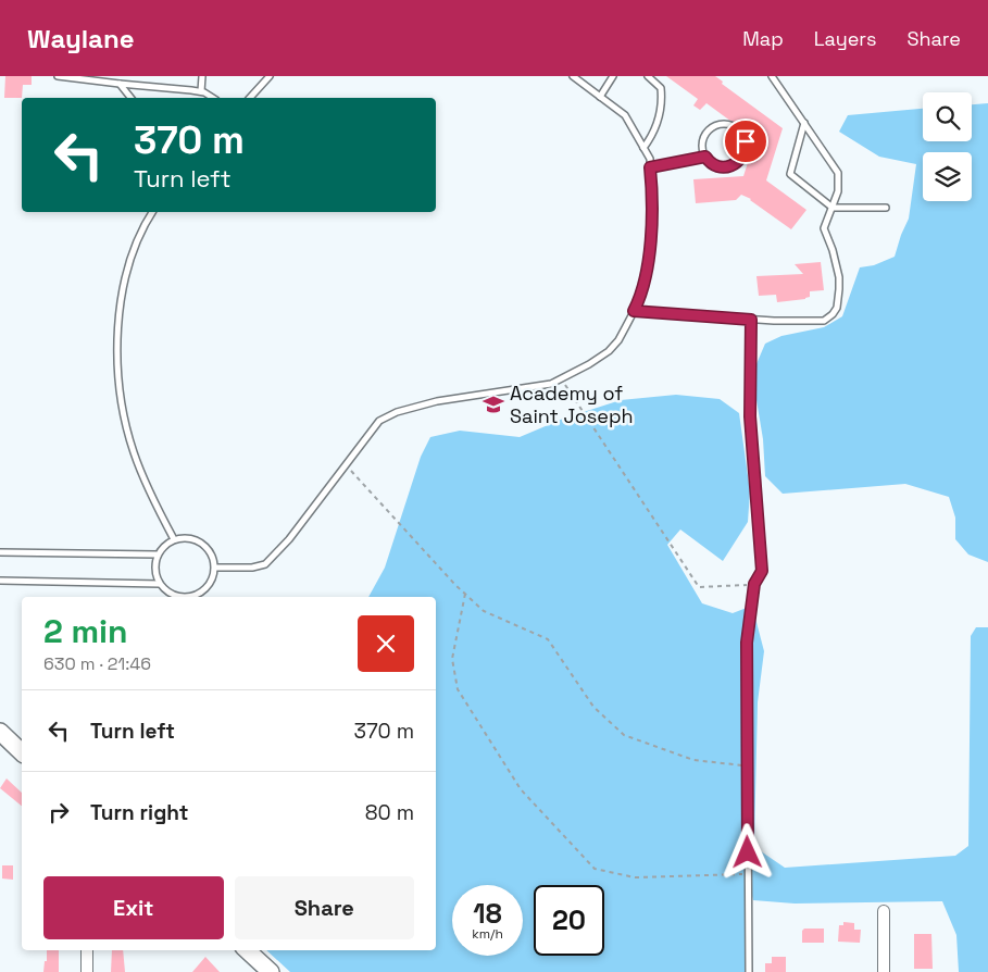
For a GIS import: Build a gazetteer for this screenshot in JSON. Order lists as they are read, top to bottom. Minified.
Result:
{"places":{"school or university":["Academy of Saint Joseph"]},"page":{"header":"Waylane","nav":["Map","Layers","Share"],"turn":["370 m","Turn left"],"heading":["2 min","630 m · 21:46"],"list":[{"name":"Turn left","value":"370 m"},{"name":"Turn right","value":"80 m"}],"buttons":["Exit","Share"],"speed":"18 km/h","limit":"20"}}
